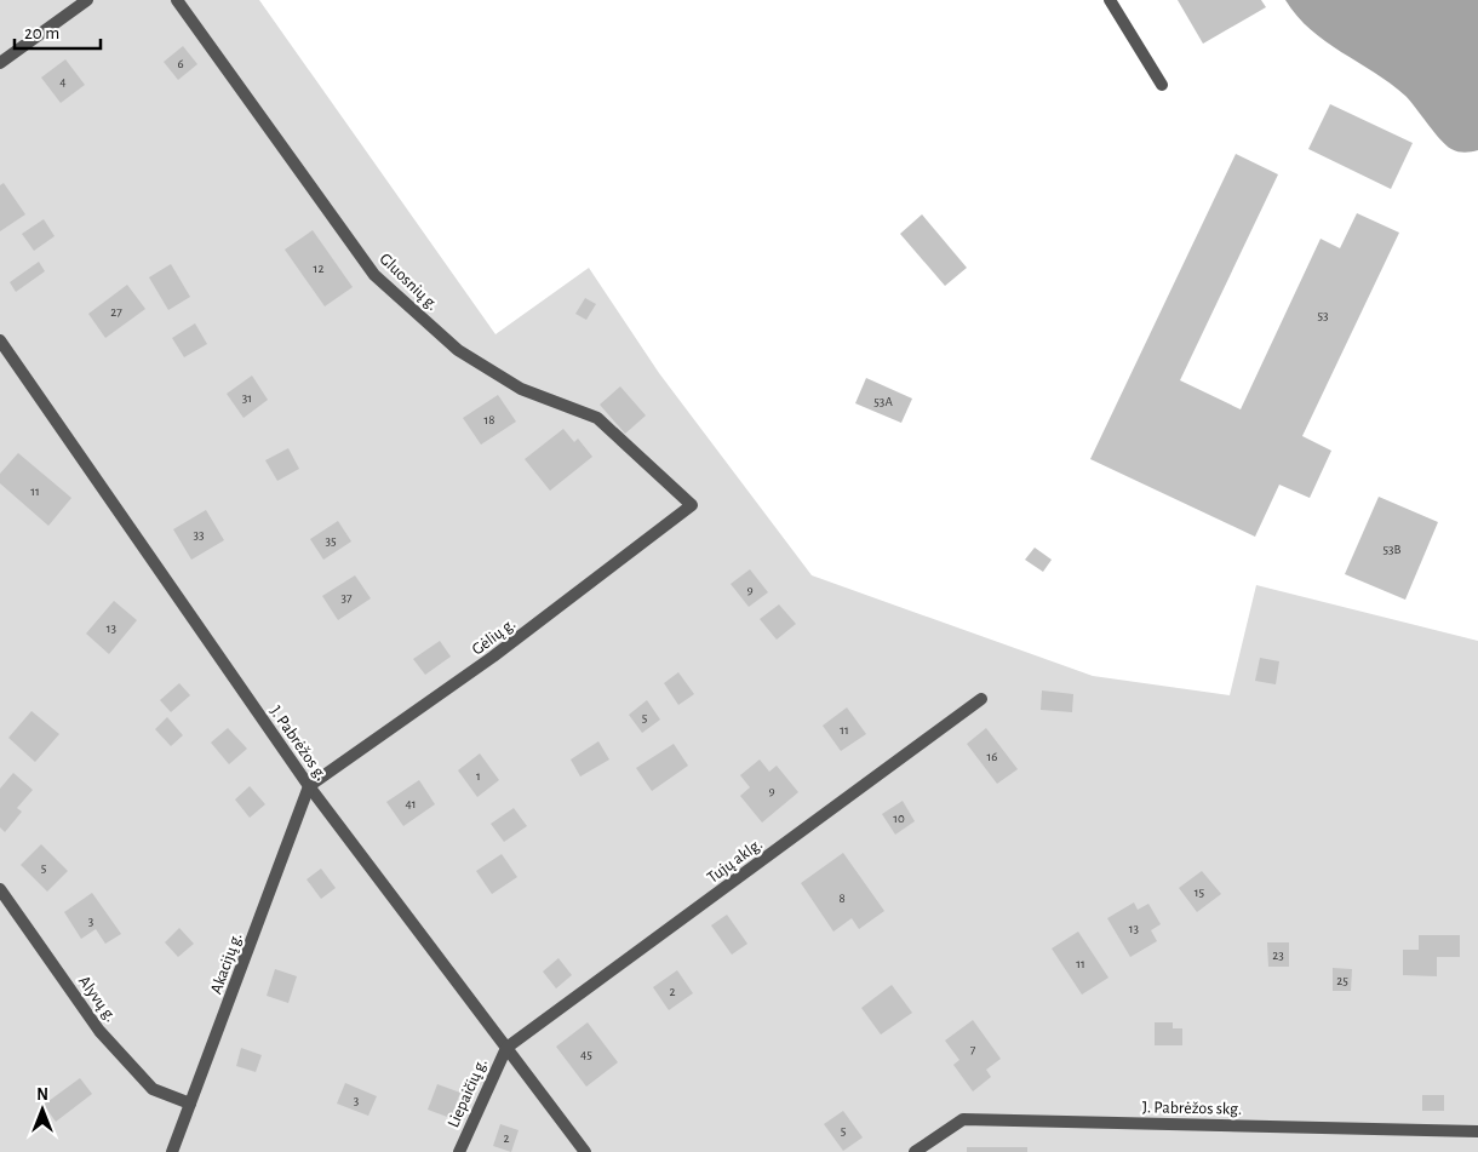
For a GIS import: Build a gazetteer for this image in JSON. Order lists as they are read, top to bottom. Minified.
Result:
{"streets":{"street":["Gluosnių g.","Gėlių g.","J. Pabrėžos g.","Tujų aklg.","Akacijų g.","Alyvų g.","Liepaičių g.","J. Pabrėžos skg."]},"crossings":[["Gluosnių g.","Gėlių g."],["Gėlių g.","J. Pabrėžos g."],["Gėlių g.","Akacijų g."],["J. Pabrėžos g.","Tujų aklg."],["J. Pabrėžos g.","Akacijų g."],["J. Pabrėžos g.","Liepaičių g."],["Tujų aklg.","Liepaičių g."],["Akacijų g.","Alyvų g."]],"house_numbers":["6","4","12","27","53","31","53A","18","11","33","35","53B","9","37","13","5","11","16","1","9","41","10","5","15","8","3","13","23","11","25","2","7","45","3","5","2"],"scale_bar":"20 m","north":"top"}
